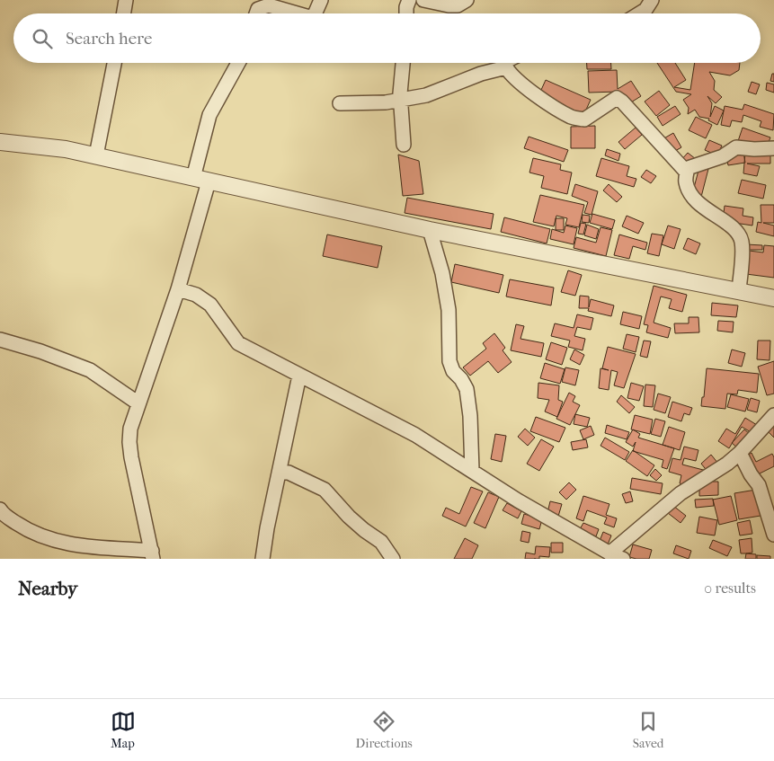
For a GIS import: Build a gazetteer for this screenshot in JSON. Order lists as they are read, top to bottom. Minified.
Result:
{"page":{"search":"Search here","heading":["Nearby","0 results"],"nav":["Map","Directions","Saved"]}}
